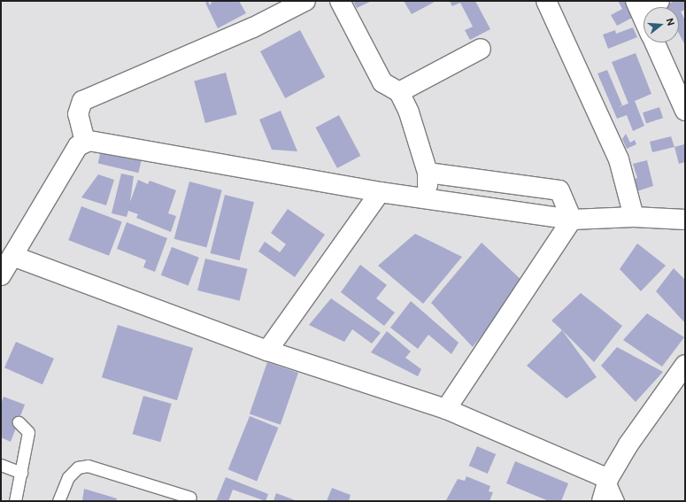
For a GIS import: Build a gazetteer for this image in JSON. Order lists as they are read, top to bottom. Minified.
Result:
{"north":"right"}
